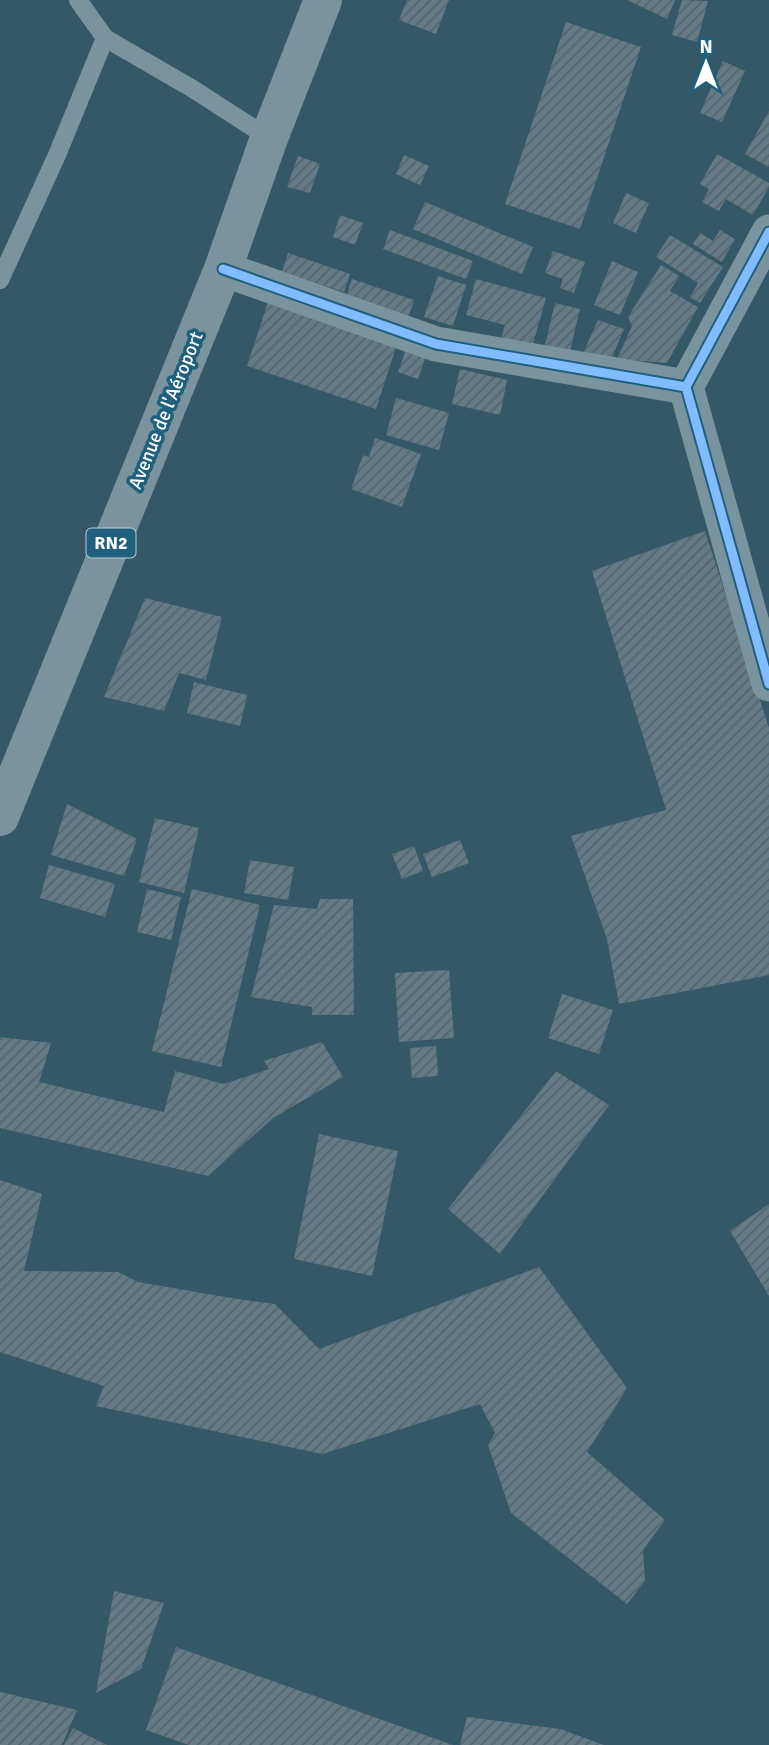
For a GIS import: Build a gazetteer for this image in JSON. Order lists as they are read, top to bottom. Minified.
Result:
{"streets":{"highway":["Avenue de l'Aéroport","RN2"]},"north":"top"}
